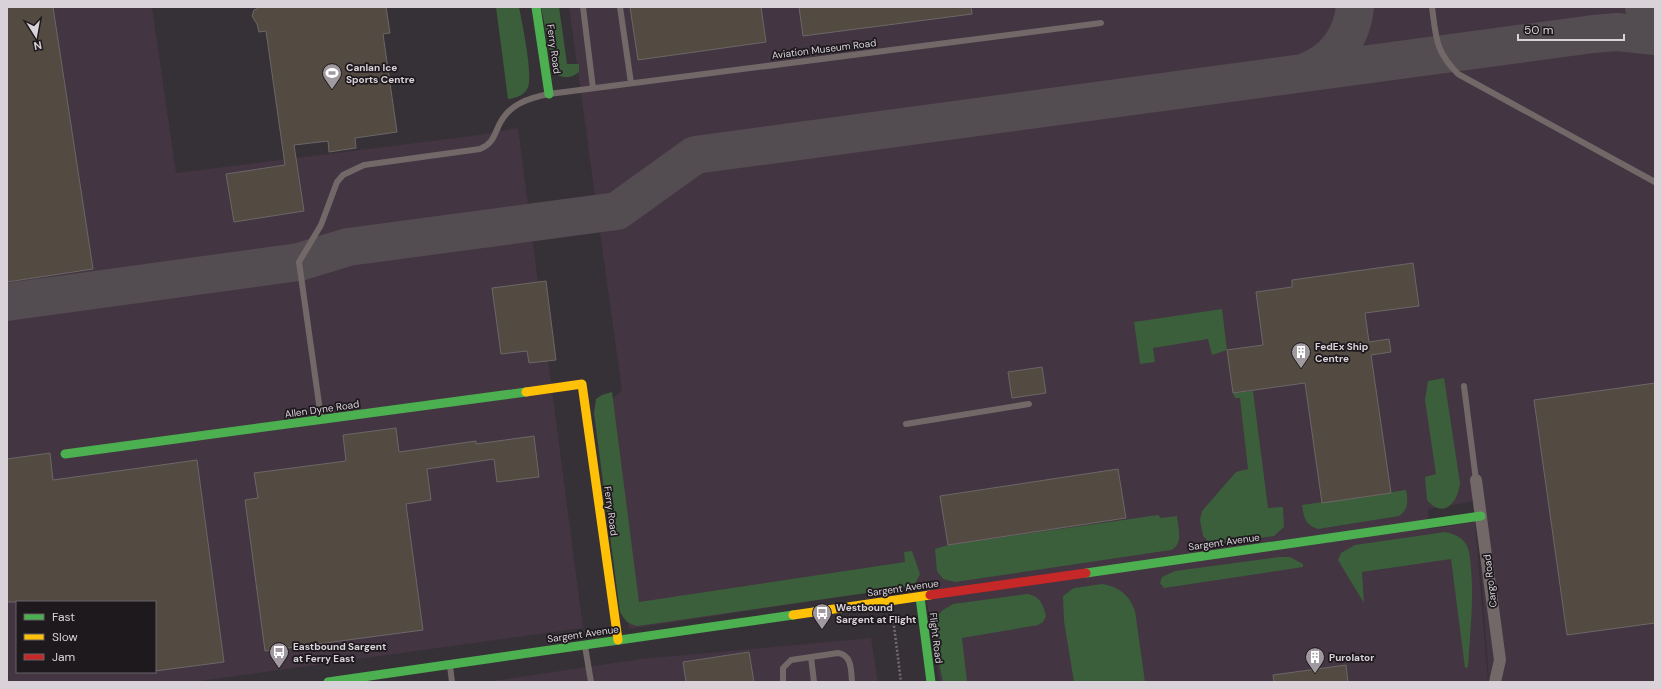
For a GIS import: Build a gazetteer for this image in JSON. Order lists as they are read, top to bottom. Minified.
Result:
{"streets":{"street":["Ferry Road","Allen Dyne Road","Sargent Avenue","Cargo Road","Flight Road"],"lane":["Aviation Museum Road"]},"crossings":[["Ferry Road","Aviation Museum Road"],["Ferry Road","Allen Dyne Road"],["Ferry Road","Sargent Avenue"],["Aviation Museum Road","Allen Dyne Road"],["Sargent Avenue","Cargo Road"],["Sargent Avenue","Flight Road"]],"places":{"sports":["Canlan Ice Sports Centre"],"building":["FedEx Ship Centre","Purolator"],"bus stop":["Westbound Sargent at Flight","Eastbound Sargent at Ferry East"]},"legend":["Fast","Slow","Jam"],"scale_bar":"50 m","north":"bottom"}
